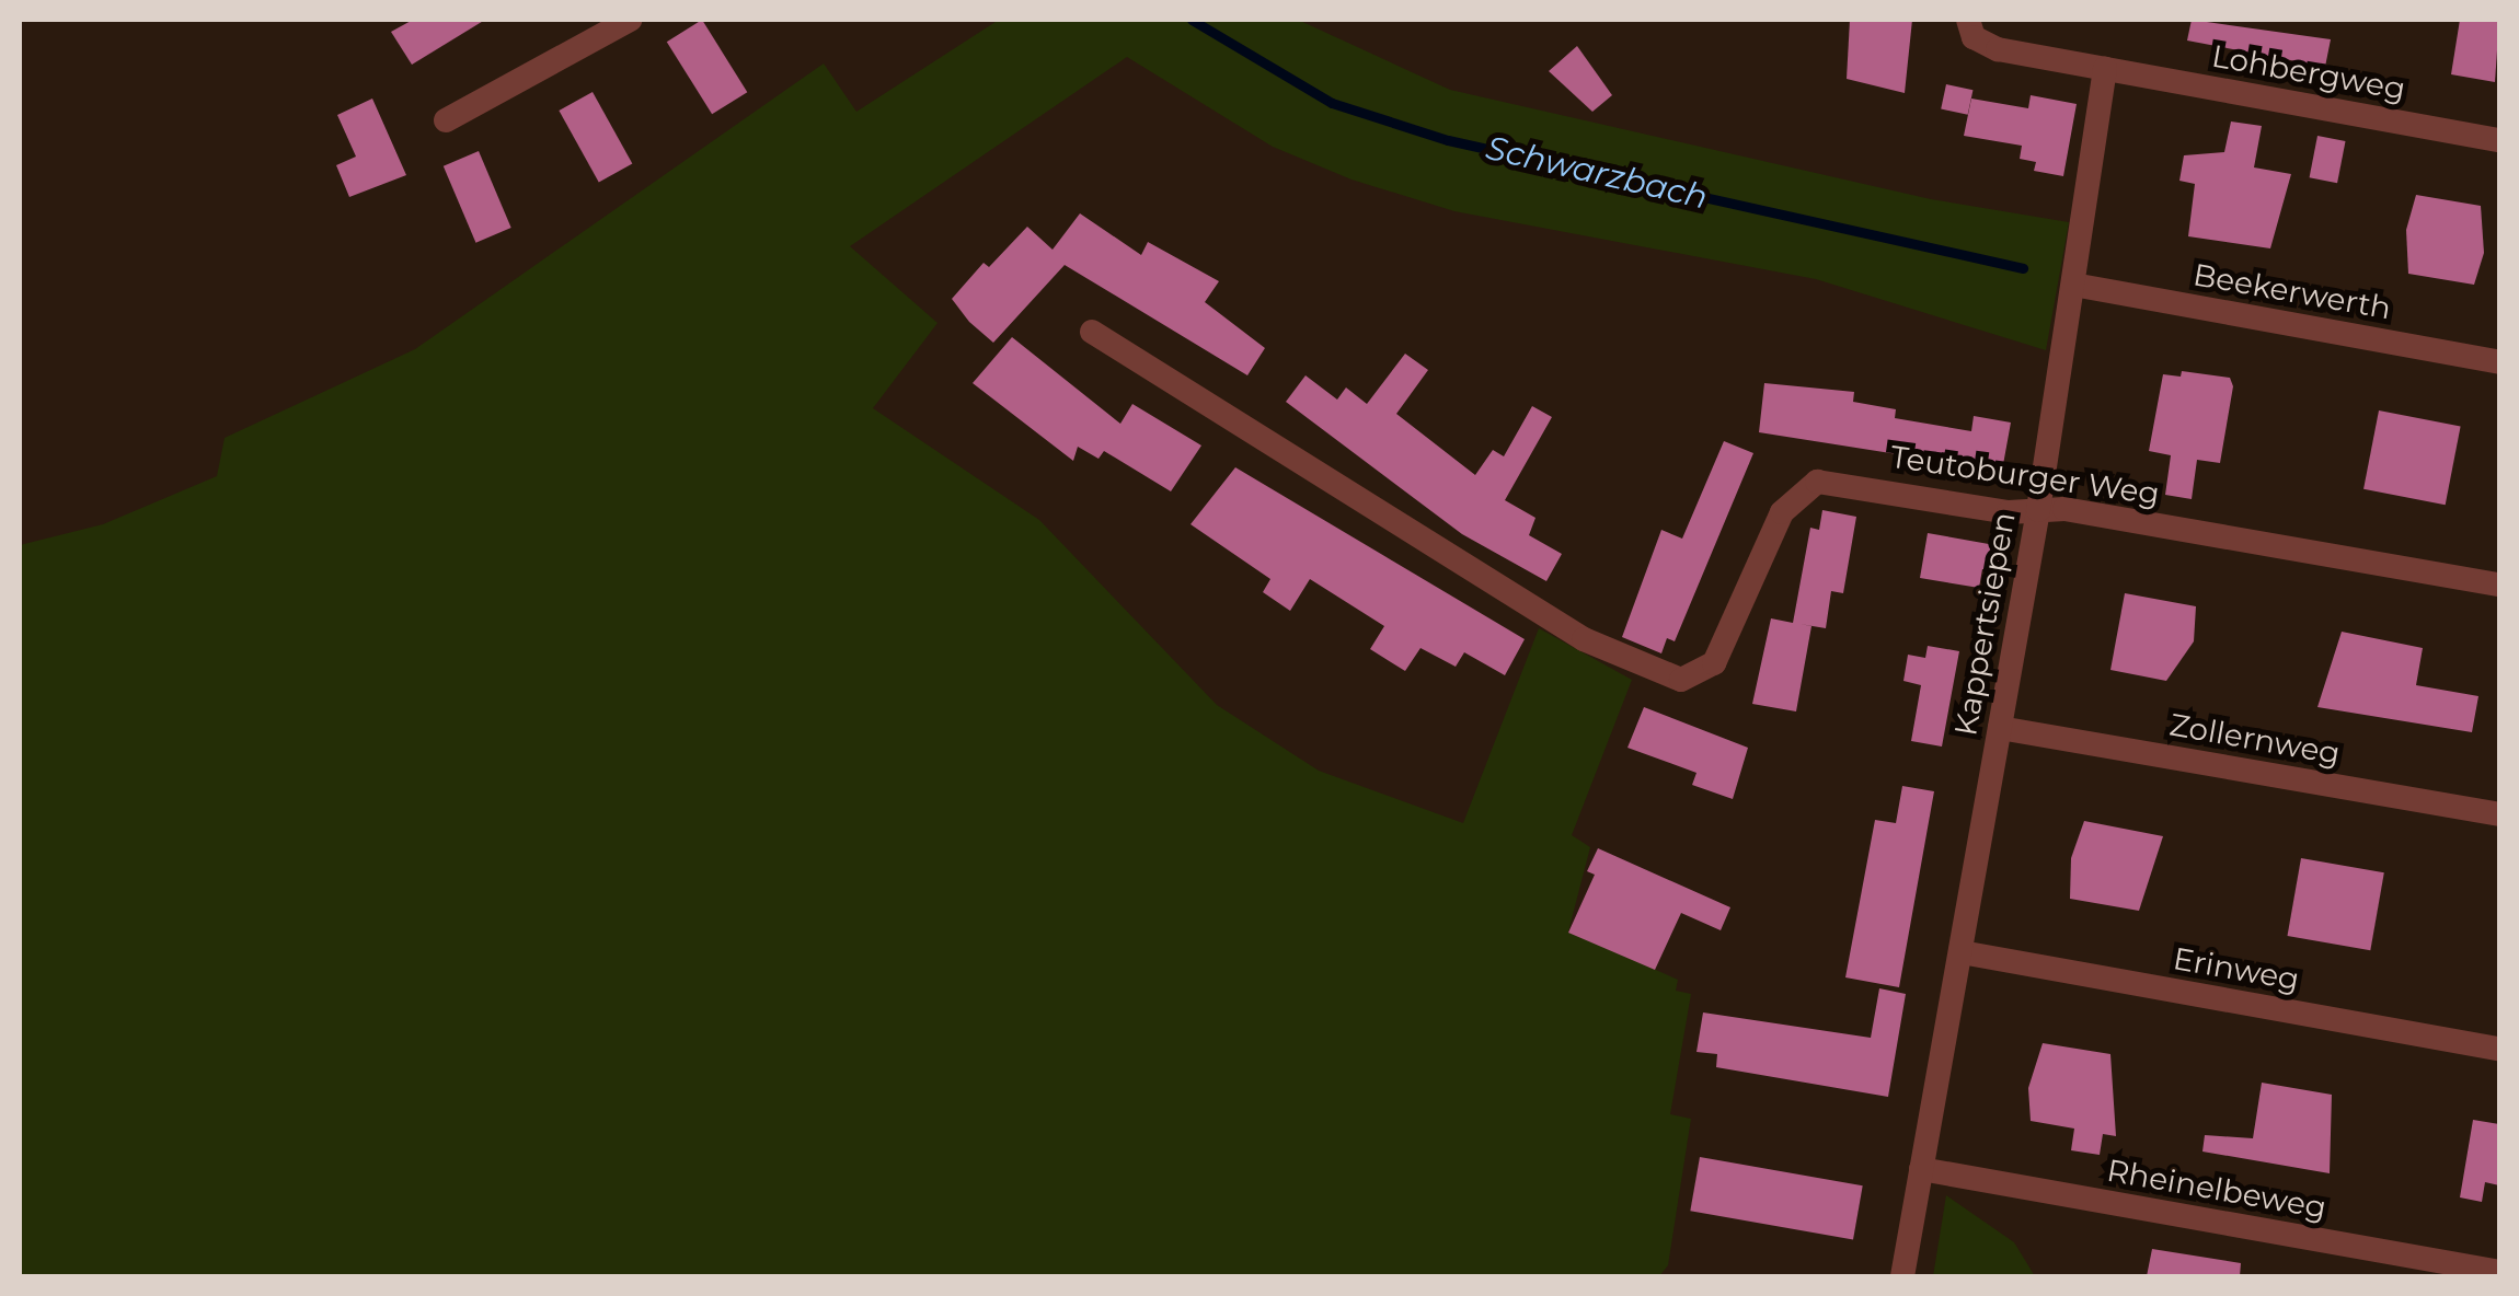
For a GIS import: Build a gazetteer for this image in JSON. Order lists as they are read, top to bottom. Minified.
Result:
{"streets":{"street":["Lohbergweg","Beekerwerth","Teutoburger Weg","Kappertsiepen","Zollernweg","Erinweg","Rheinelbeweg"]},"crossings":[["Lohbergweg","Kappertsiepen"],["Beekerwerth","Kappertsiepen"],["Teutoburger Weg","Kappertsiepen"],["Kappertsiepen","Zollernweg"],["Kappertsiepen","Erinweg"],["Kappertsiepen","Rheinelbeweg"]],"water":["Schwarzbach"]}
